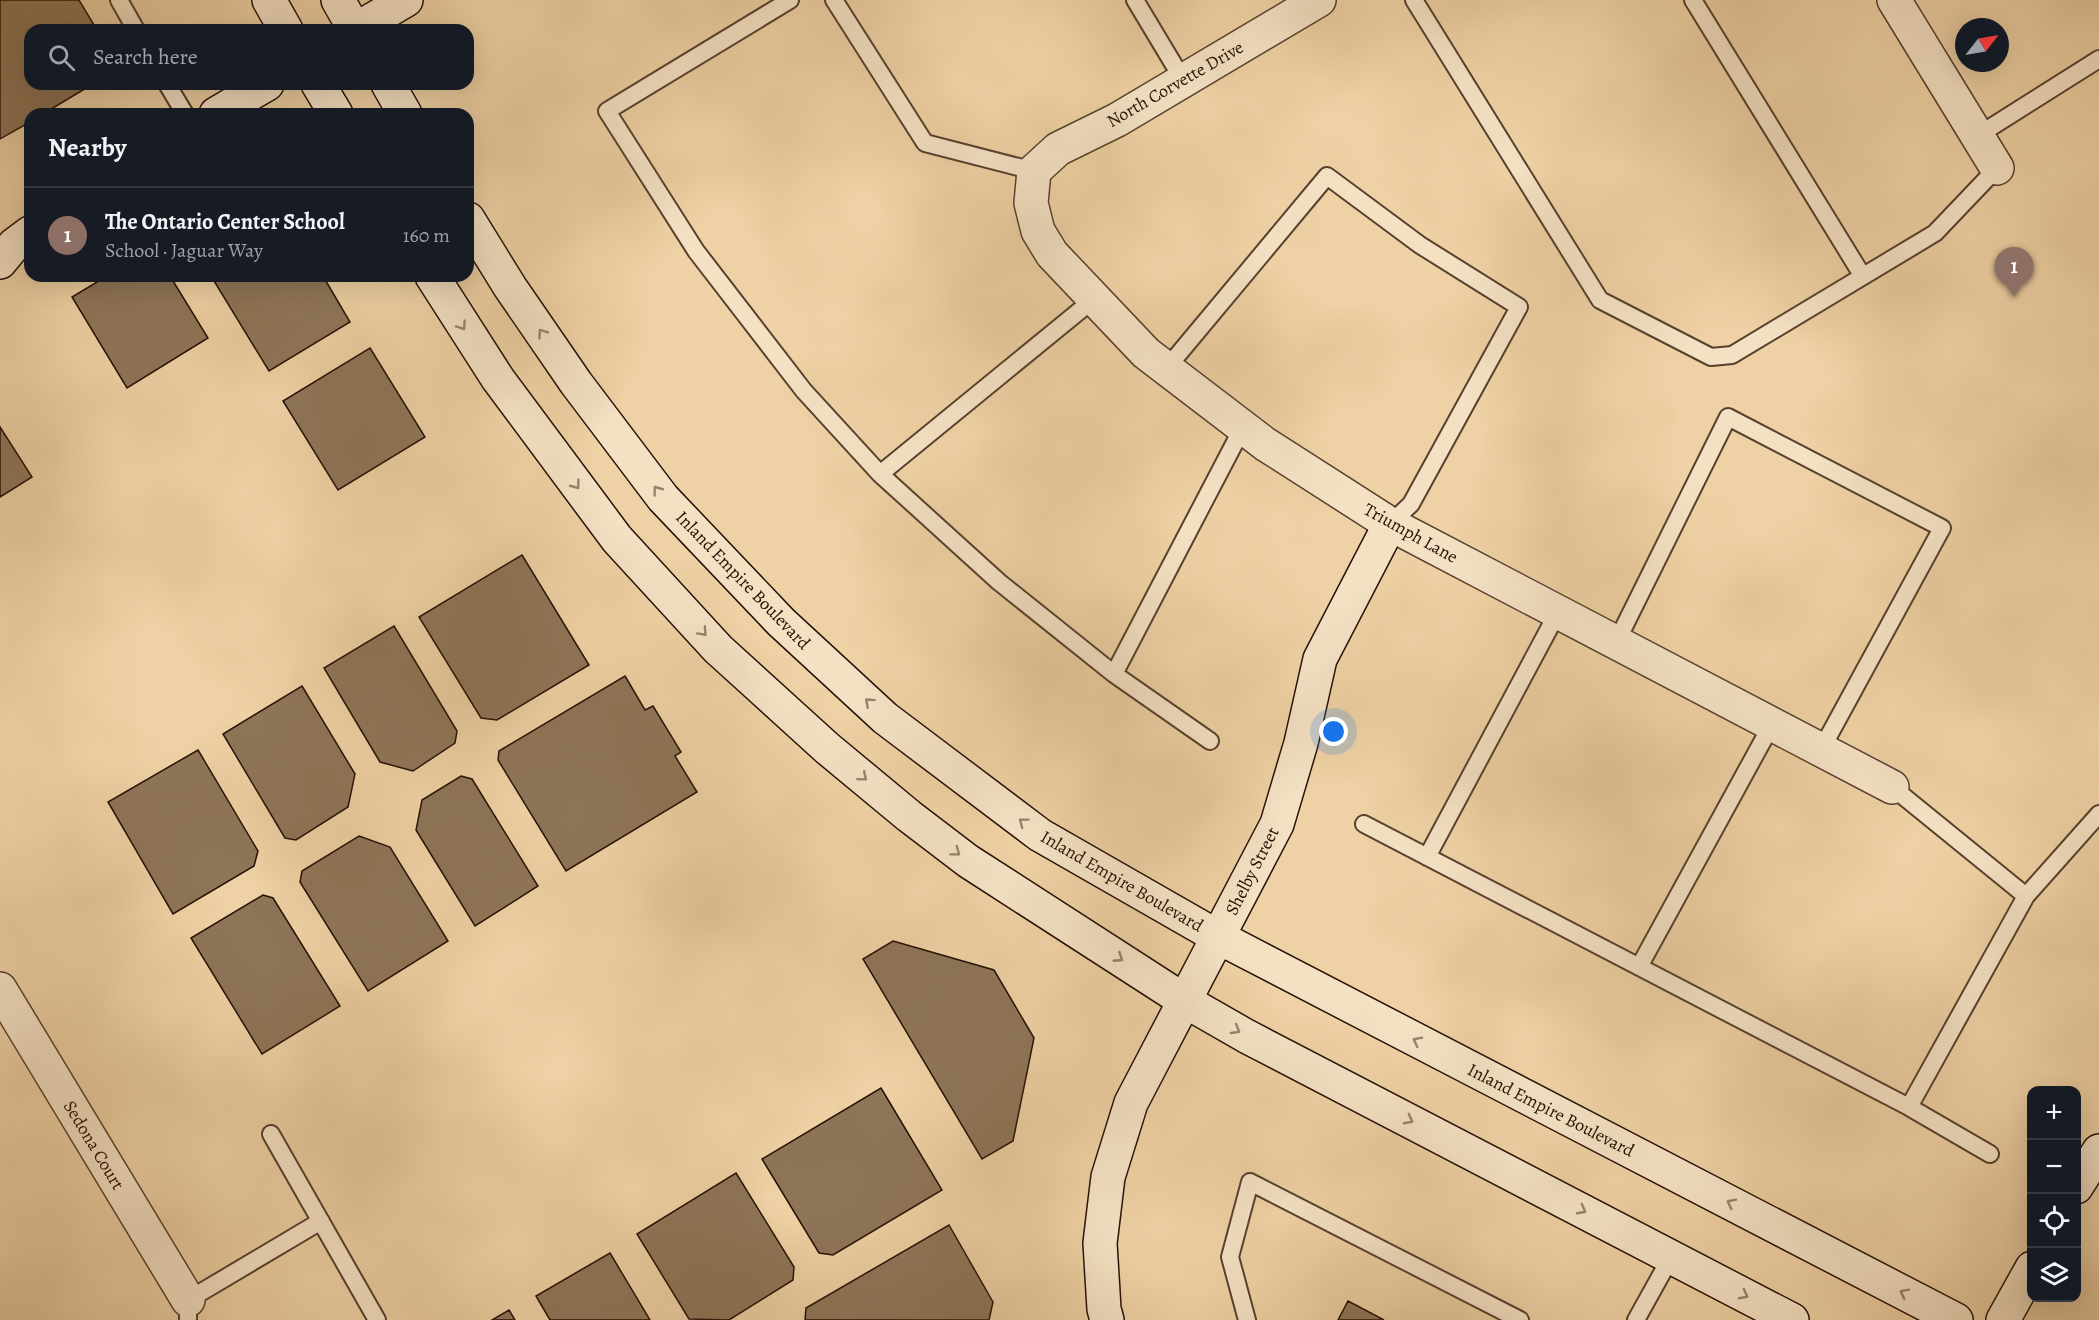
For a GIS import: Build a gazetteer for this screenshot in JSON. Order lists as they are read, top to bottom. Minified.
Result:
{"streets":{"main road":["North Corvette Drive","Triumph Lane","Inland Empire Boulevard","Shelby Street","Sedona Court"]},"crossings":[["North Corvette Drive","Triumph Lane"],["Triumph Lane","Shelby Street"],["Inland Empire Boulevard","Shelby Street"]],"north":"top right","page":{"search":"Search here","heading":"Nearby","list":[{"mark":"1","name":"The Ontario Center School","note":"School · Jaguar Way","value":"160 m"}],"pins":"1","map_buttons":["+","−"]}}
